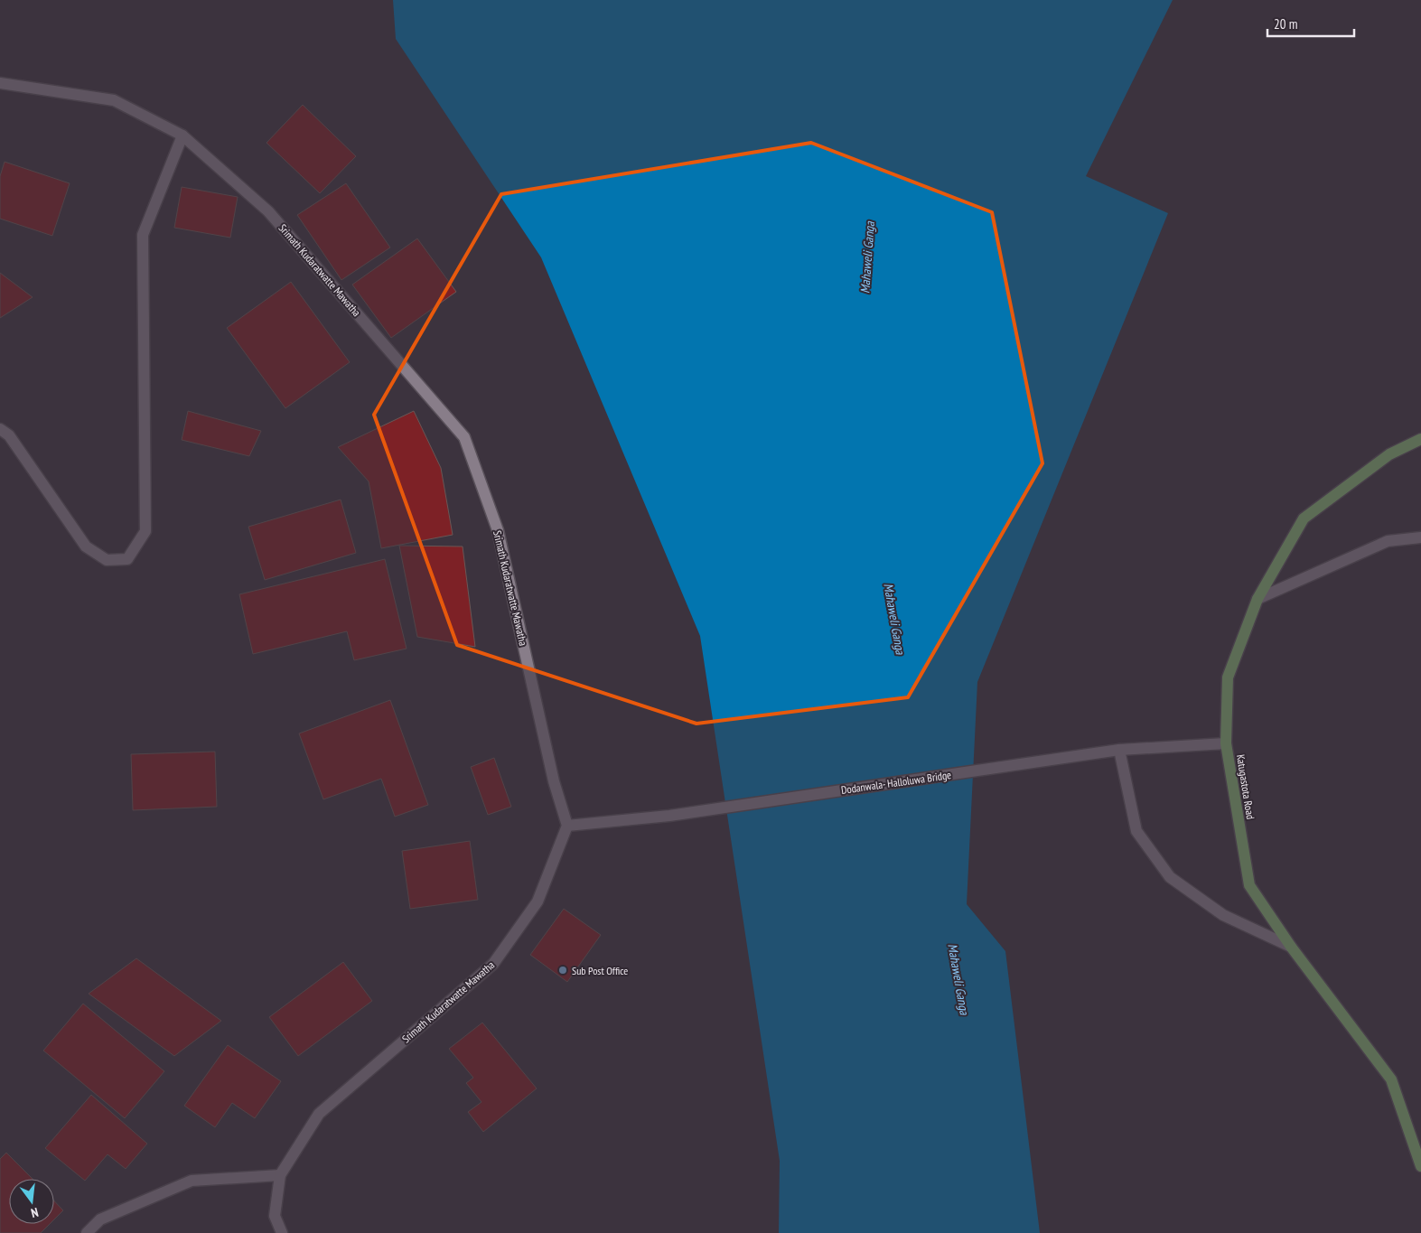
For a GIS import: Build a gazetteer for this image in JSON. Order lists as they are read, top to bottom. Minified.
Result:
{"streets":{"main road":["Katugastota Road"],"street":["Srimath Kudaratwatte Mawatha","Dodanwala- Halloluwa Bridge"]},"crossings":[["Srimath Kudaratwatte Mawatha","Dodanwala- Halloluwa Bridge"],["Dodanwala- Halloluwa Bridge","Katugastota Road"]],"water":["Mahaweli Ganga"],"places":["Sub Post Office"],"scale_bar":"20 m","north":"bottom"}
